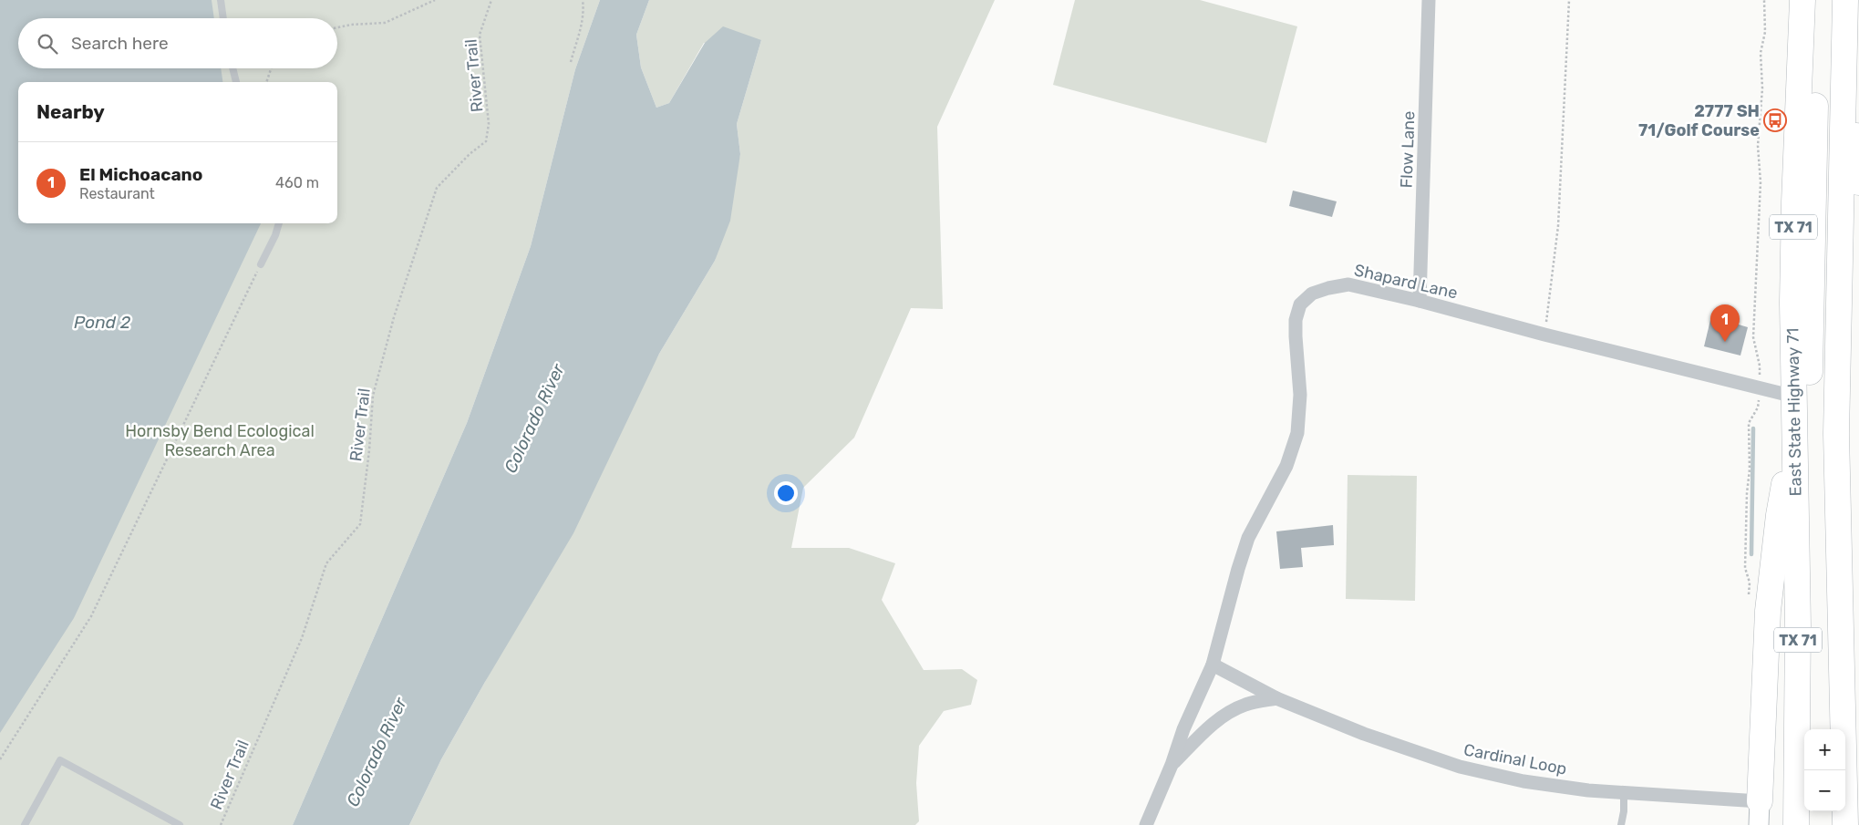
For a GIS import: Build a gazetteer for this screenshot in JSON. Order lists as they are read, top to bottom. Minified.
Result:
{"streets":{"highway":["TX 71","East State Highway 71"],"street":["Flow Lane","Shapard Lane","Cardinal Loop"],"path":["River Trail"]},"crossings":[["Flow Lane","Shapard Lane"],["Shapard Lane","East State Highway 71"],["Shapard Lane","Cardinal Loop"]],"water":["Pond 2","Colorado River"],"parks":["Hornsby Bend Ecological Research Area"],"places":{"bus stop":["2777 SH 71/Golf Course"]},"page":{"search":"Search here","heading":"Nearby","list":[{"mark":"1","name":"El Michoacano","note":"Restaurant","value":"460 m"}],"pins":"1","map_buttons":["+","−"]}}
